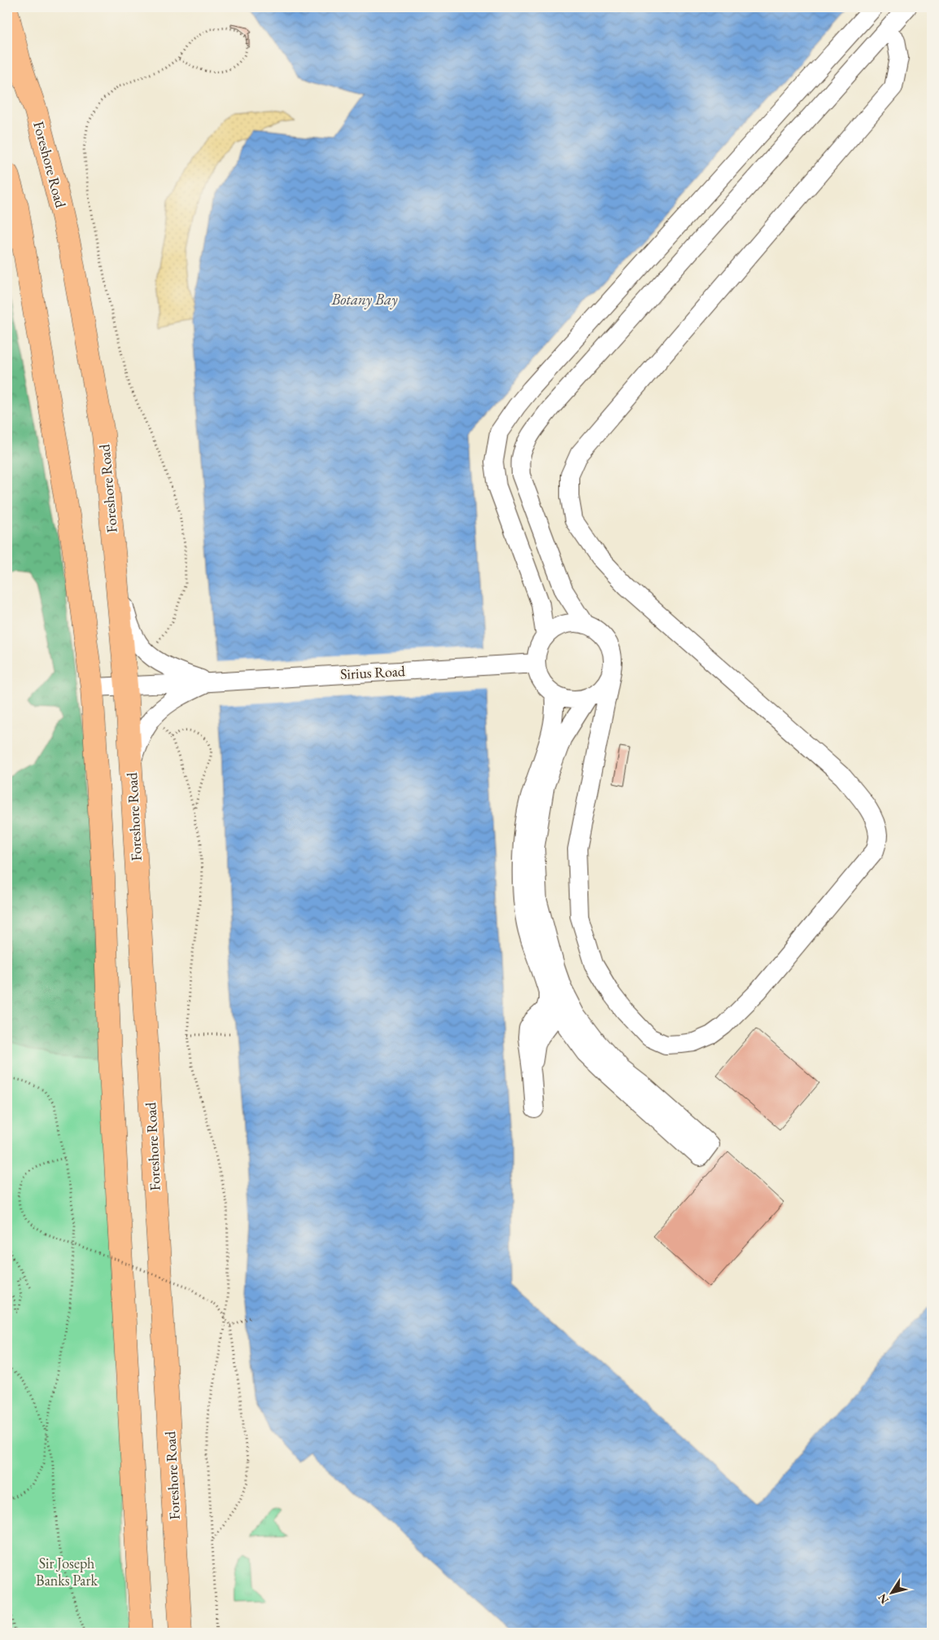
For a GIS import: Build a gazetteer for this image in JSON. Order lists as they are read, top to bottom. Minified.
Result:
{"streets":{"main road":["Foreshore Road"],"street":["Sirius Road"]},"crossings":[["Foreshore Road","Sirius Road"]],"water":["Botany Bay"],"parks":["Sir Joseph Banks Park"],"north":"bottom left"}
